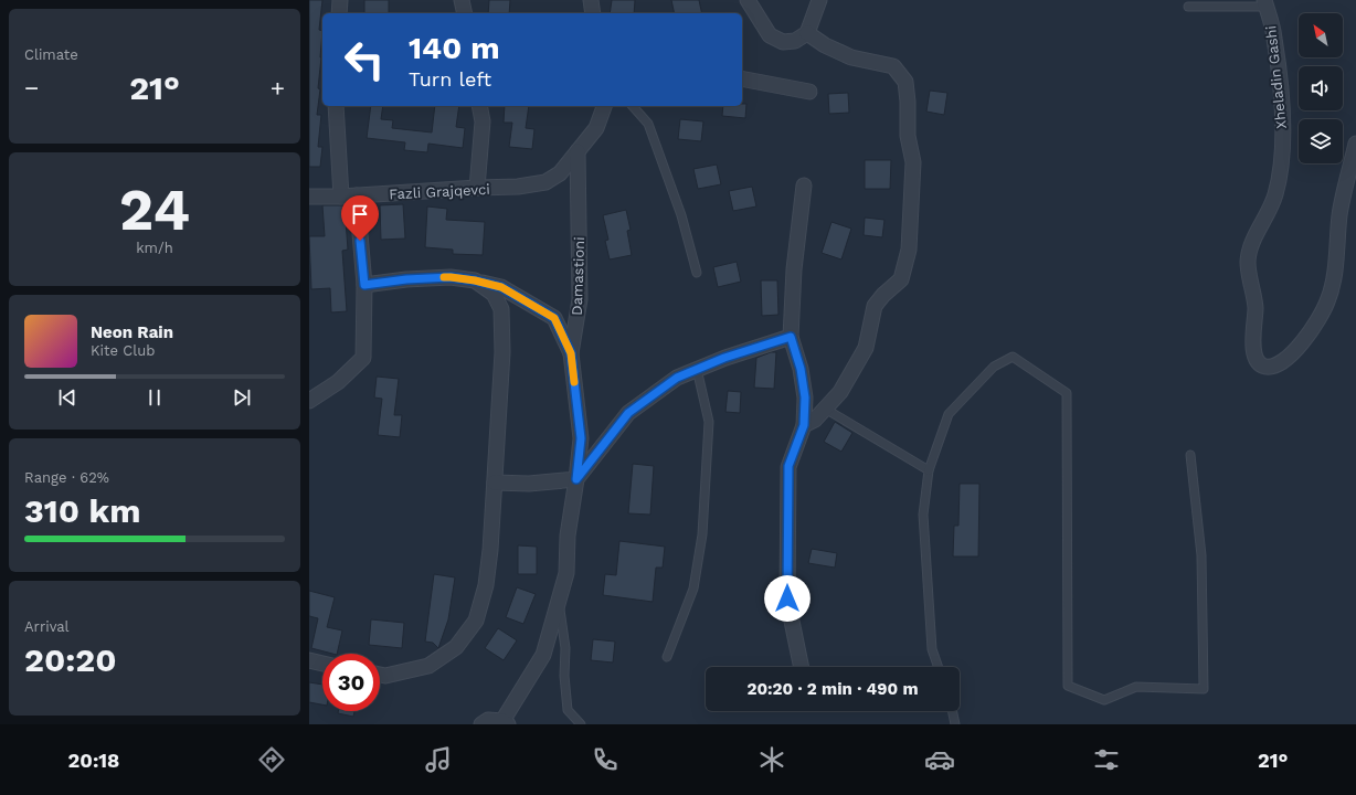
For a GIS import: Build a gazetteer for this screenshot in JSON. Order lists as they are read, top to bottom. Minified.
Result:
{"streets":{"street":["Xheladin Gashi","Fazli Grajqevci","Damastioni"]},"crossings":[["Fazli Grajqevci","Damastioni"]],"north":"top left","page":{"tile":["Climate",["24","km/h"],["Range · 62%","310 km"],["Arrival","20:20"]],"turn":["140 m","Turn left"],"heat":["−","21°","+"],"song":["Neon Rain","Kite Club"],"limit":"30","trip":"20:20 · 2 min · 490 m","tabs":["20:18","21°"]}}
